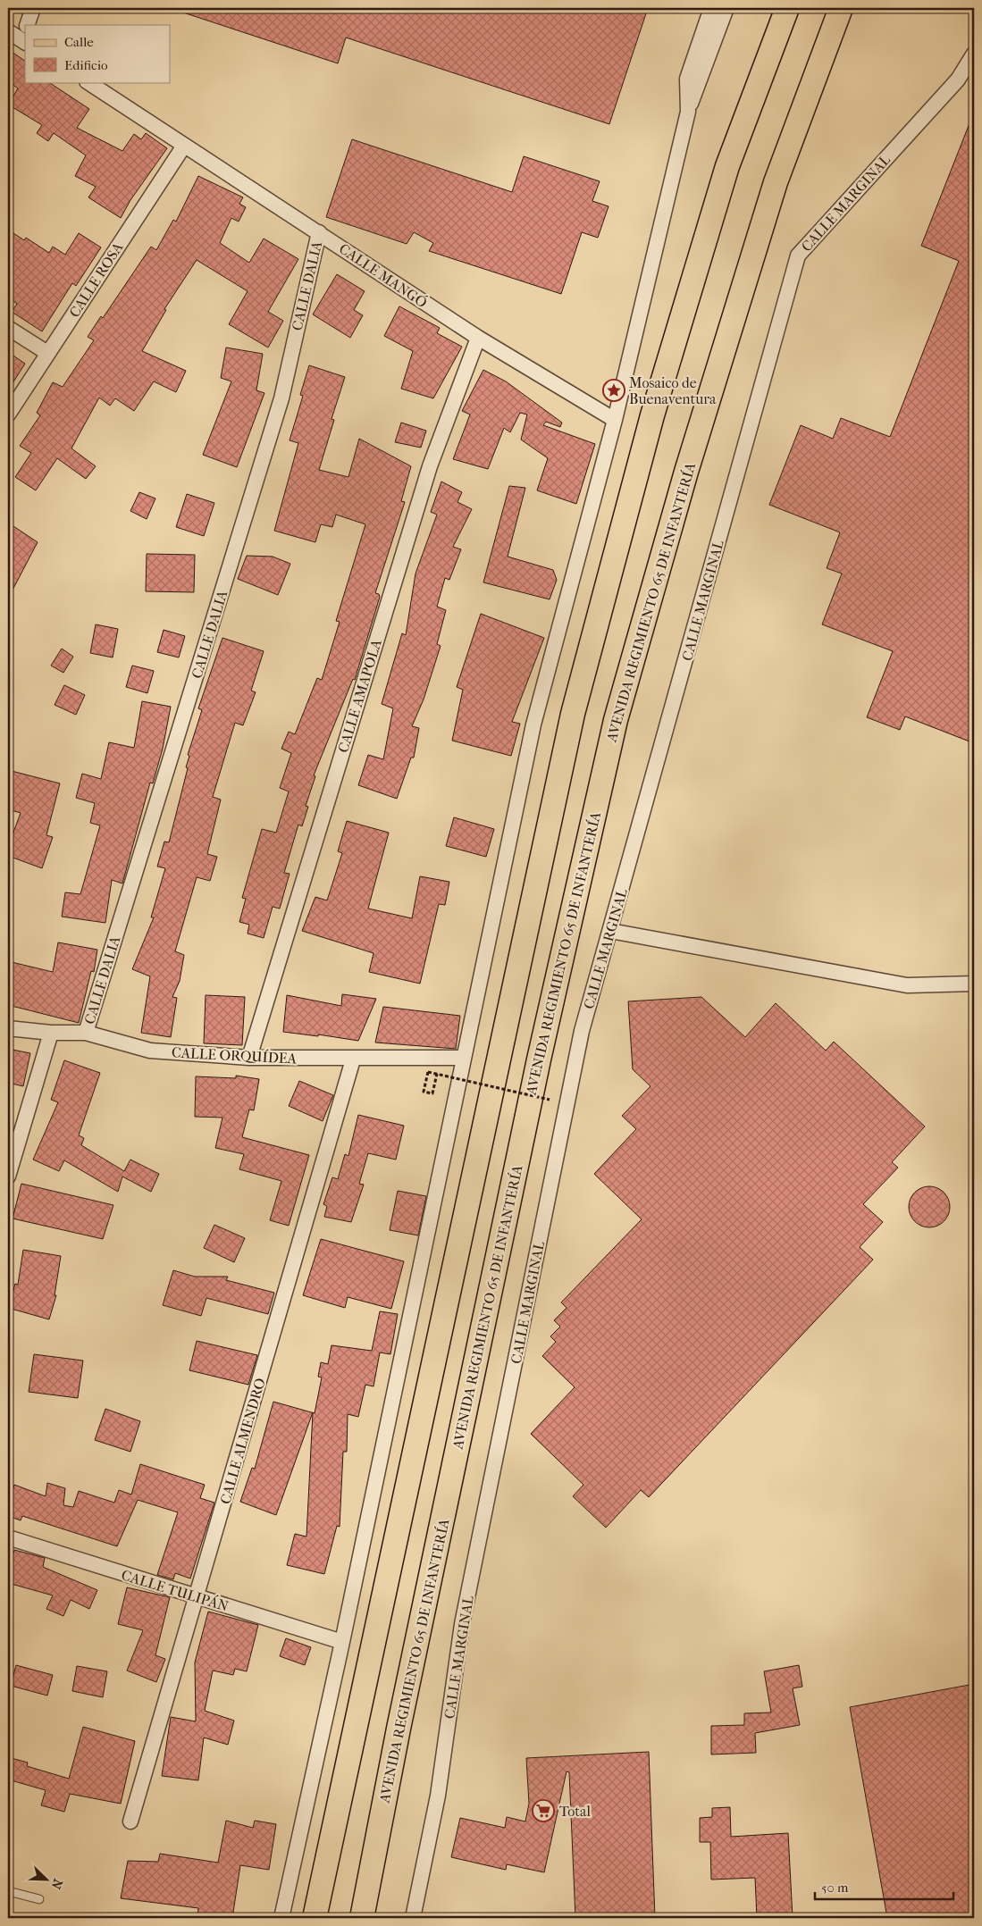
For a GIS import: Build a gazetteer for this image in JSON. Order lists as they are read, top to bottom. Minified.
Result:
{"streets":{"main road":["AVENIDA REGIMIENTO 65 DE INFANTERÍA"],"street":["CALLE MARGINAL","CALLE MANGÓ","CALLE ROSA","CALLE DALIA","CALLE AMAPOLA","CALLE ORQUÍDEA","CALLE ALMENDRO","CALLE TULIPÁN"]},"crossings":[["CALLE MANGÓ","CALLE ROSA"],["CALLE MANGÓ","CALLE DALIA"],["CALLE MANGÓ","CALLE AMAPOLA"],["CALLE DALIA","CALLE ORQUÍDEA"],["CALLE AMAPOLA","CALLE ORQUÍDEA"],["CALLE ORQUÍDEA","CALLE ALMENDRO"],["CALLE ALMENDRO","CALLE TULIPÁN"]],"places":{"place":["Mosaico de Buenaventura"],"supermarket":["Total"]},"legend":["Calle","Edificio"],"scale_bar":"50 m","north":"bottom right"}
